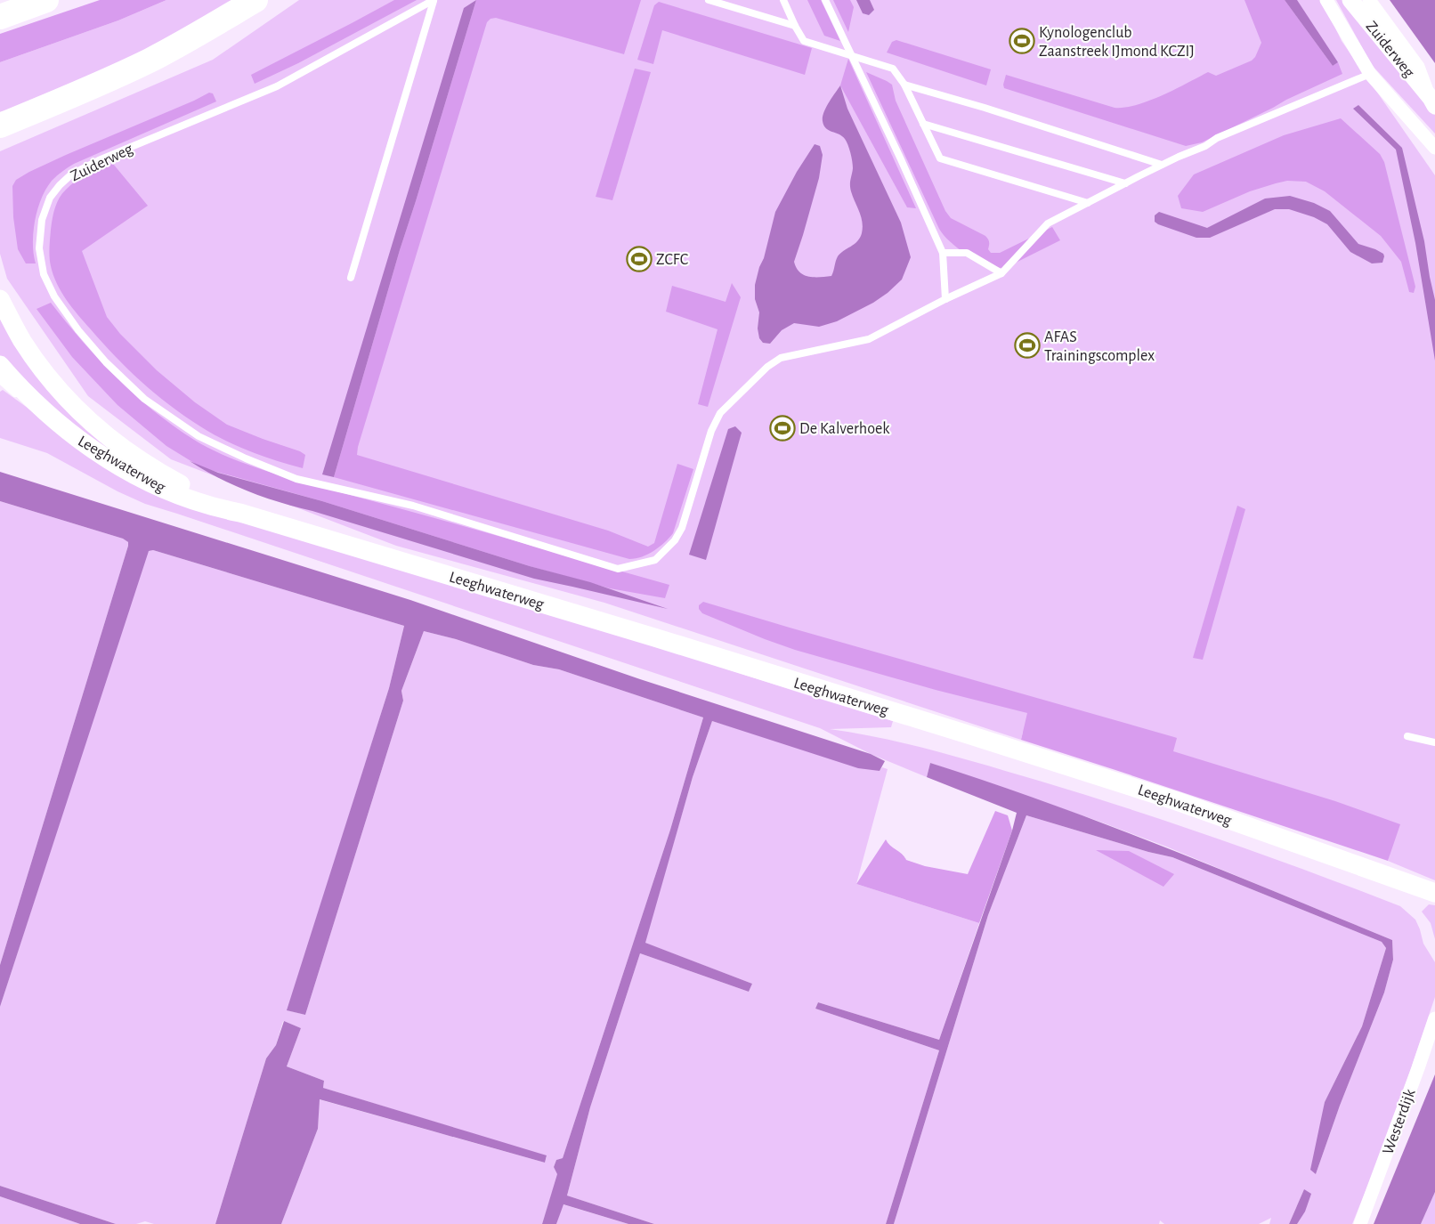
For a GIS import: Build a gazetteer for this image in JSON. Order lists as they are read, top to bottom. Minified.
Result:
{"streets":{"main road":["Leeghwaterweg"],"street":["Zuiderweg","Westerdijk"]},"places":{"sports":["Kynologenclub Zaanstreek IJmond KCZIJ","ZCFC","AFAS Trainingscomplex","De Kalverhoek"]}}
